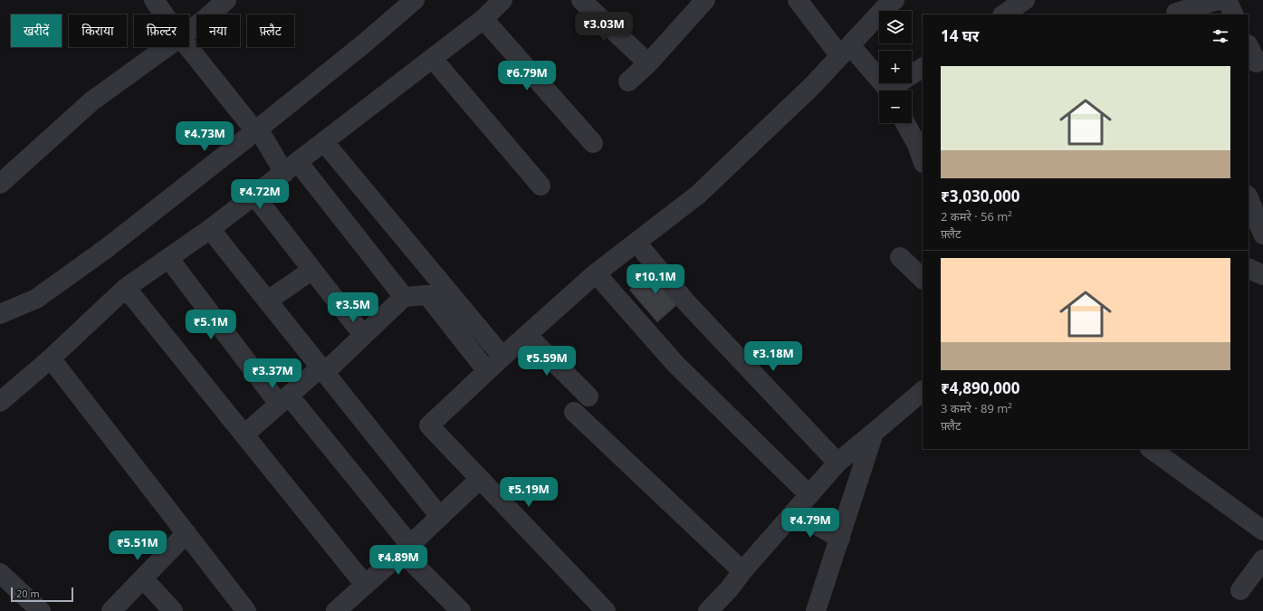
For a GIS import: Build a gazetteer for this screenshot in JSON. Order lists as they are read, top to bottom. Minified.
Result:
{"scale_bar":"20 m","page":{"map_buttons":["+","−"],"price":["₹3.03M","₹6.79M","₹4.73M","₹4.72M","₹10.1M","₹3.5M","₹5.1M","₹3.18M","₹5.59M","₹3.37M","₹5.19M","₹4.79M","₹5.51M","₹4.89M"],"chip":["खरीदें","किराया","फ़िल्टर","नया","फ़्लैट"],"heading":"14 घर","list":[{"name":"₹3,030,000","note":"2 कमरे · 56 m² · फ़्लैट"},{"name":"₹4,890,000","note":"3 कमरे · 89 m² · फ़्लैट"}],"scale":"20 m"}}
